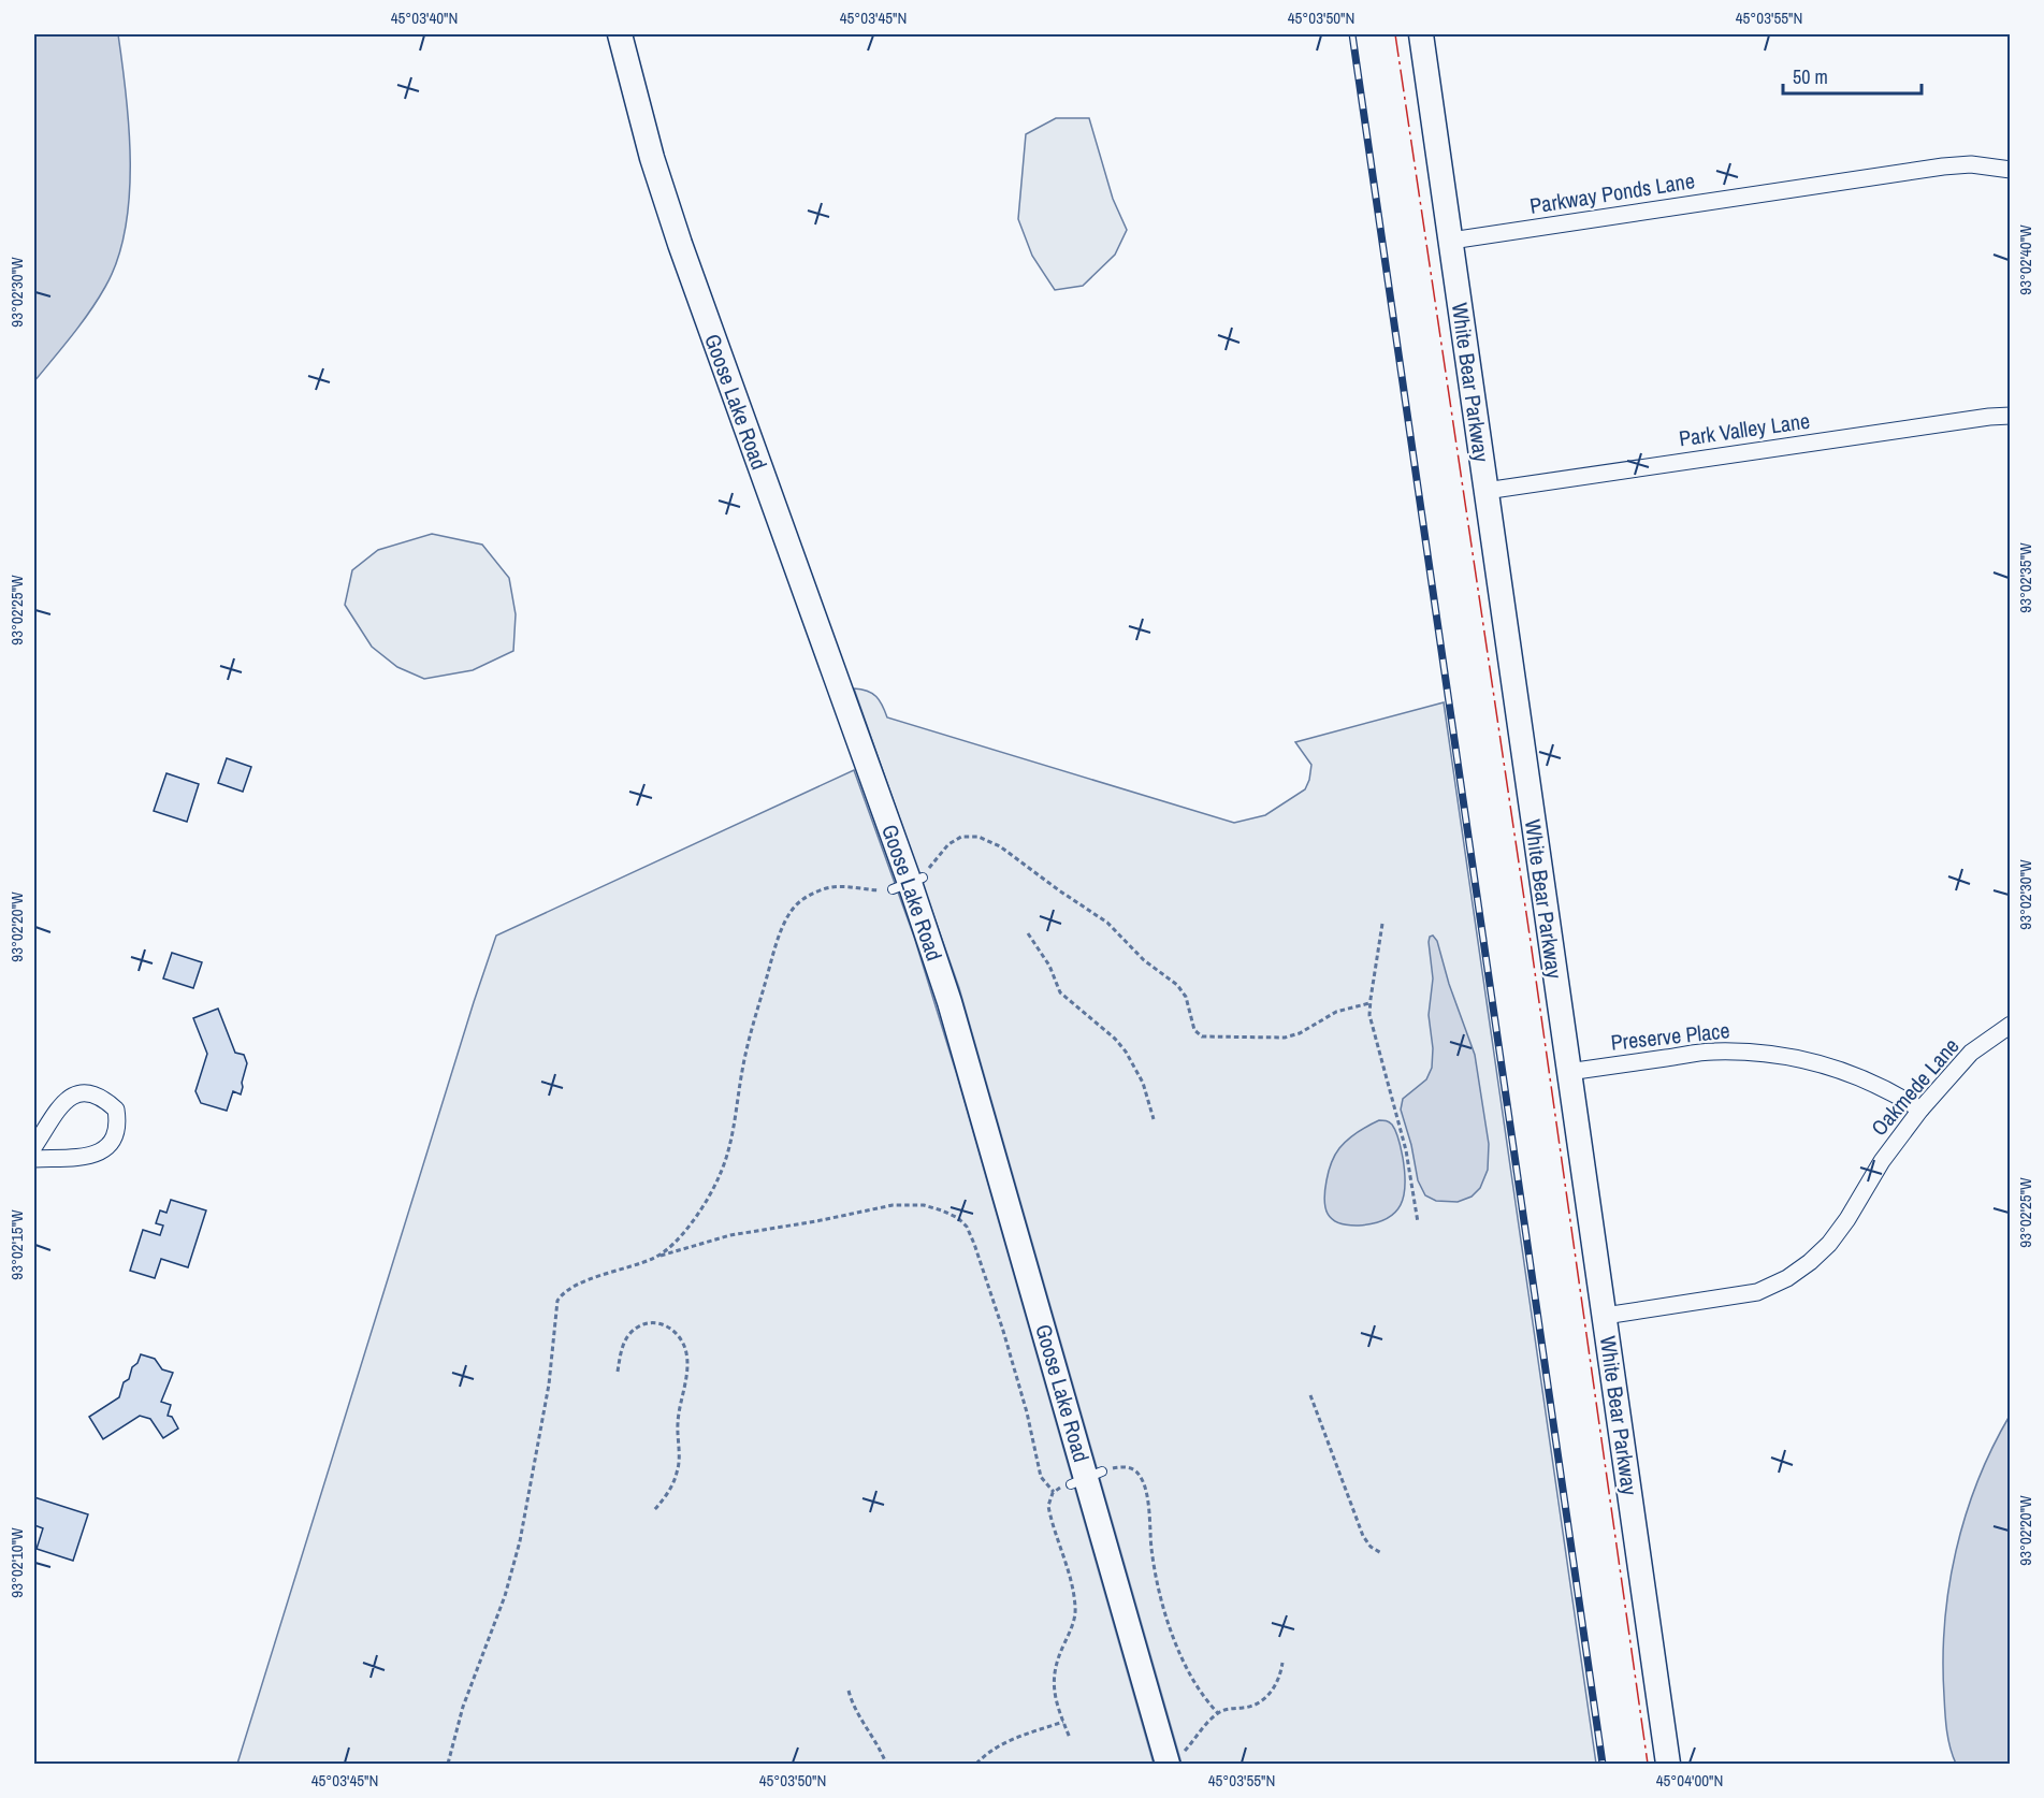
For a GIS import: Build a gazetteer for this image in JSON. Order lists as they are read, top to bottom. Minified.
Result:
{"streets":{"street":["Parkway Ponds Lane","White Bear Parkway","Goose Lake Road","Park Valley Lane","Preserve Place","Oakmede Lane"]},"crossings":[["Parkway Ponds Lane","White Bear Parkway"],["White Bear Parkway","Park Valley Lane"],["White Bear Parkway","Preserve Place"],["White Bear Parkway","Oakmede Lane"],["Preserve Place","Oakmede Lane"]],"scale_bar":"50 m","coordinates":["45°03'40\"N","45°03'45\"N","45°03'50\"N","45°03'55\"N","93°02'40\"W","93°02'30\"W","93°02'35\"W","93°02'25\"W","93°02'20\"W","93°02'15\"W","93°02'10\"W","45°04'00\"N"]}
